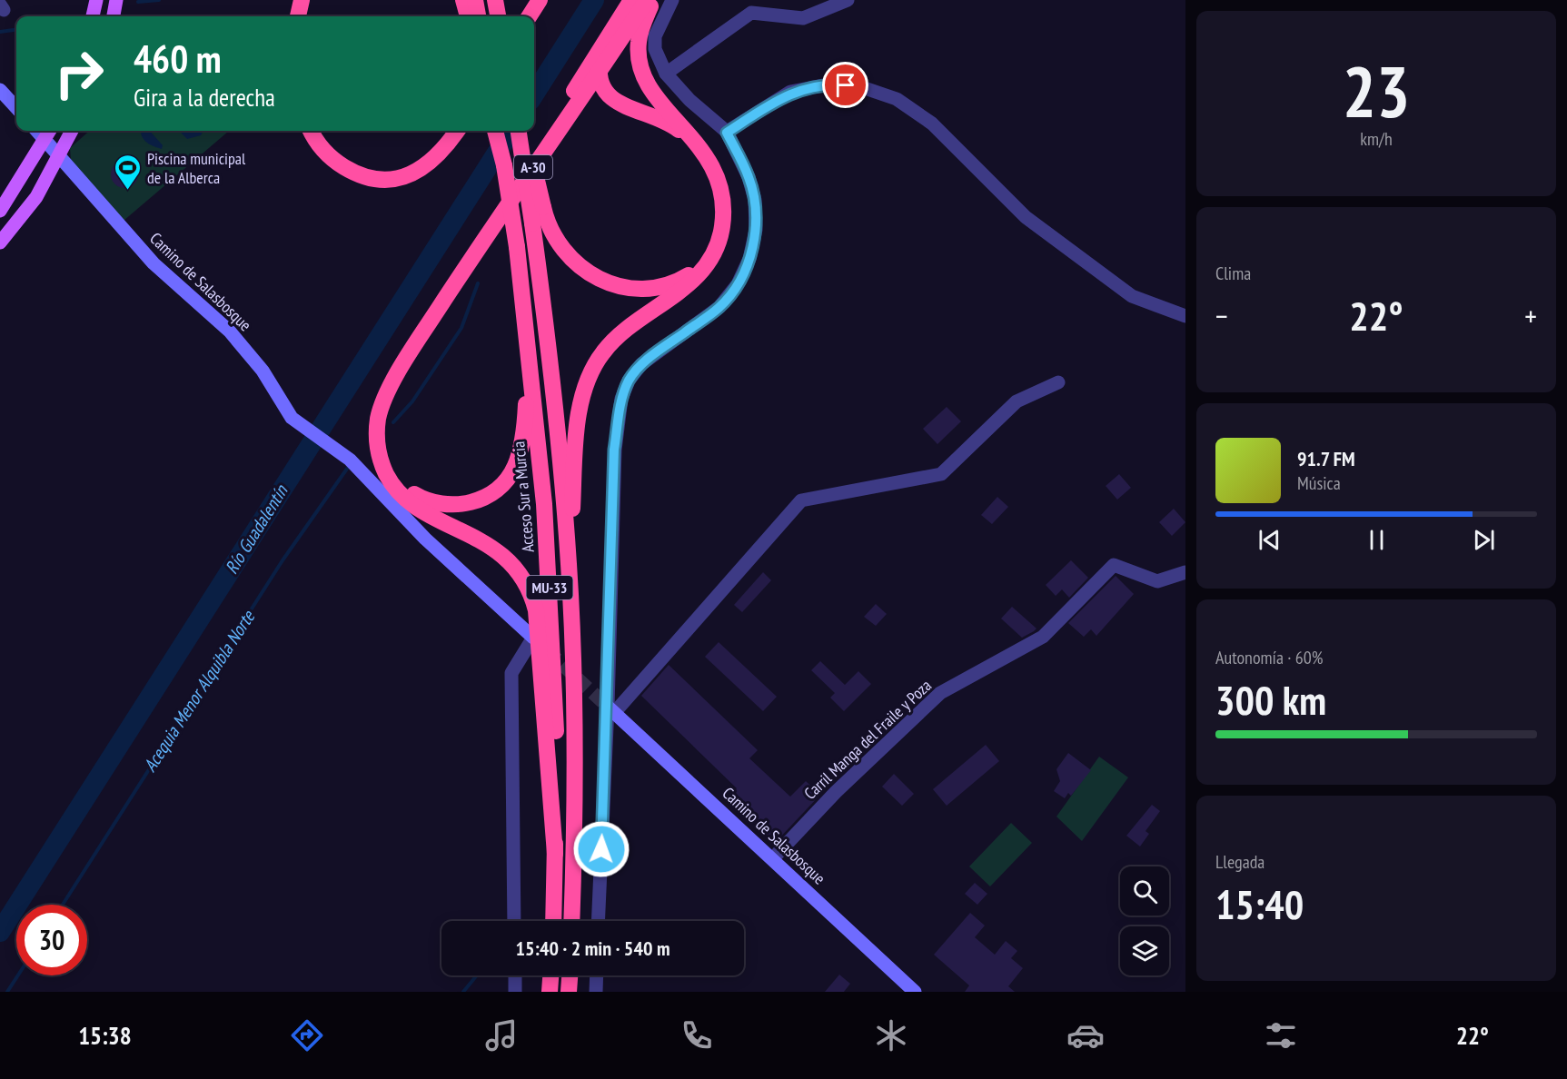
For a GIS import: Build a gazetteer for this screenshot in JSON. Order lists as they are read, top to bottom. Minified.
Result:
{"streets":{"highway":["A-30","Acceso Sur a Murcia","MU-33"],"street":["Camino de Salasbosque","Carril Manga del Fraile y Poza"]},"crossings":[["Camino de Salasbosque","Carril Manga del Fraile y Poza"]],"water":["Río Guadalentín","Acequia Menor Alquibla Norte"],"places":{"sports":["Piscina municipal de la Alberca"]},"page":{"tile":[["23","km/h"],"Clima",["Autonomía · 60%","300 km"],["Llegada","15:40"]],"turn":["460 m","Gira a la derecha"],"heat":["−","22°","+"],"song":["91.7 FM","Música"],"limit":"30","trip":"15:40 · 2 min · 540 m","tabs":["15:38","22°"]}}
